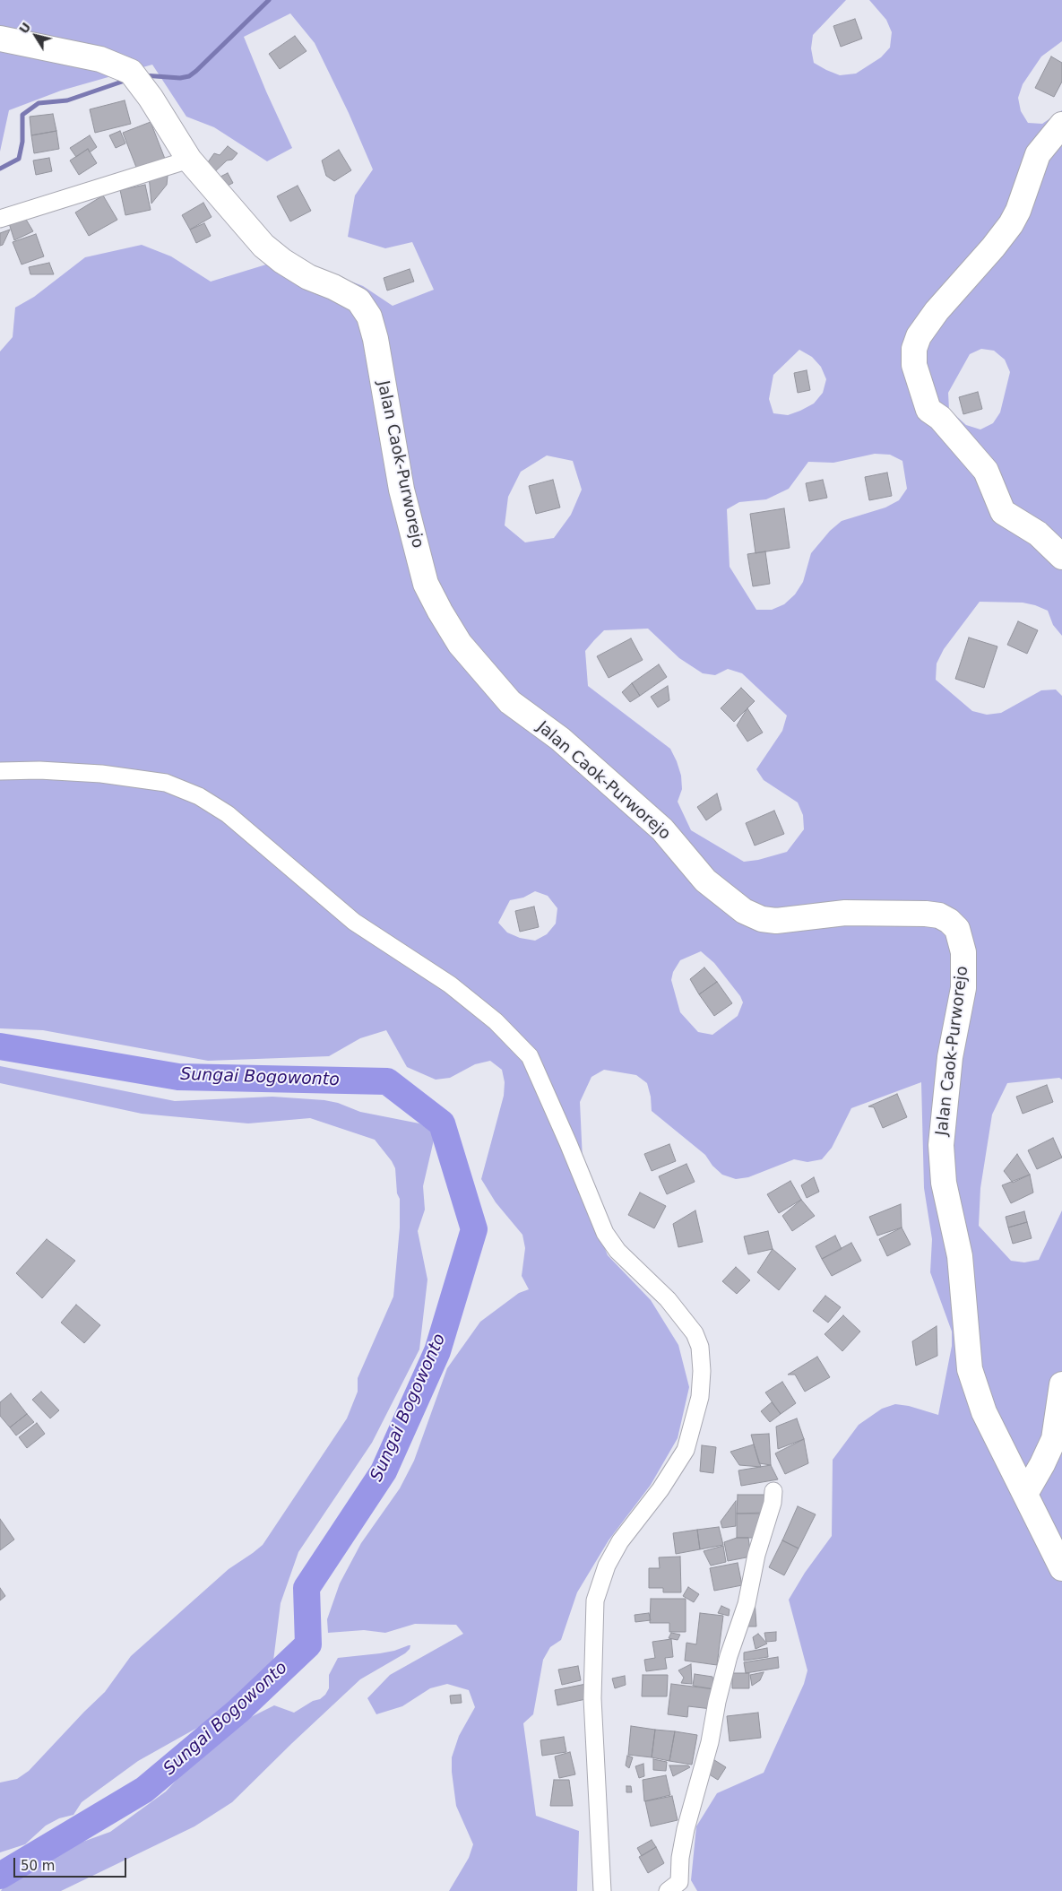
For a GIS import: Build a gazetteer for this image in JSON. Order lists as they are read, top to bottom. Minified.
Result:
{"streets":{"street":["Jalan Caok-Purworejo"]},"water":["Sungai Bogowonto"],"scale_bar":"50 m","north":"top left"}
